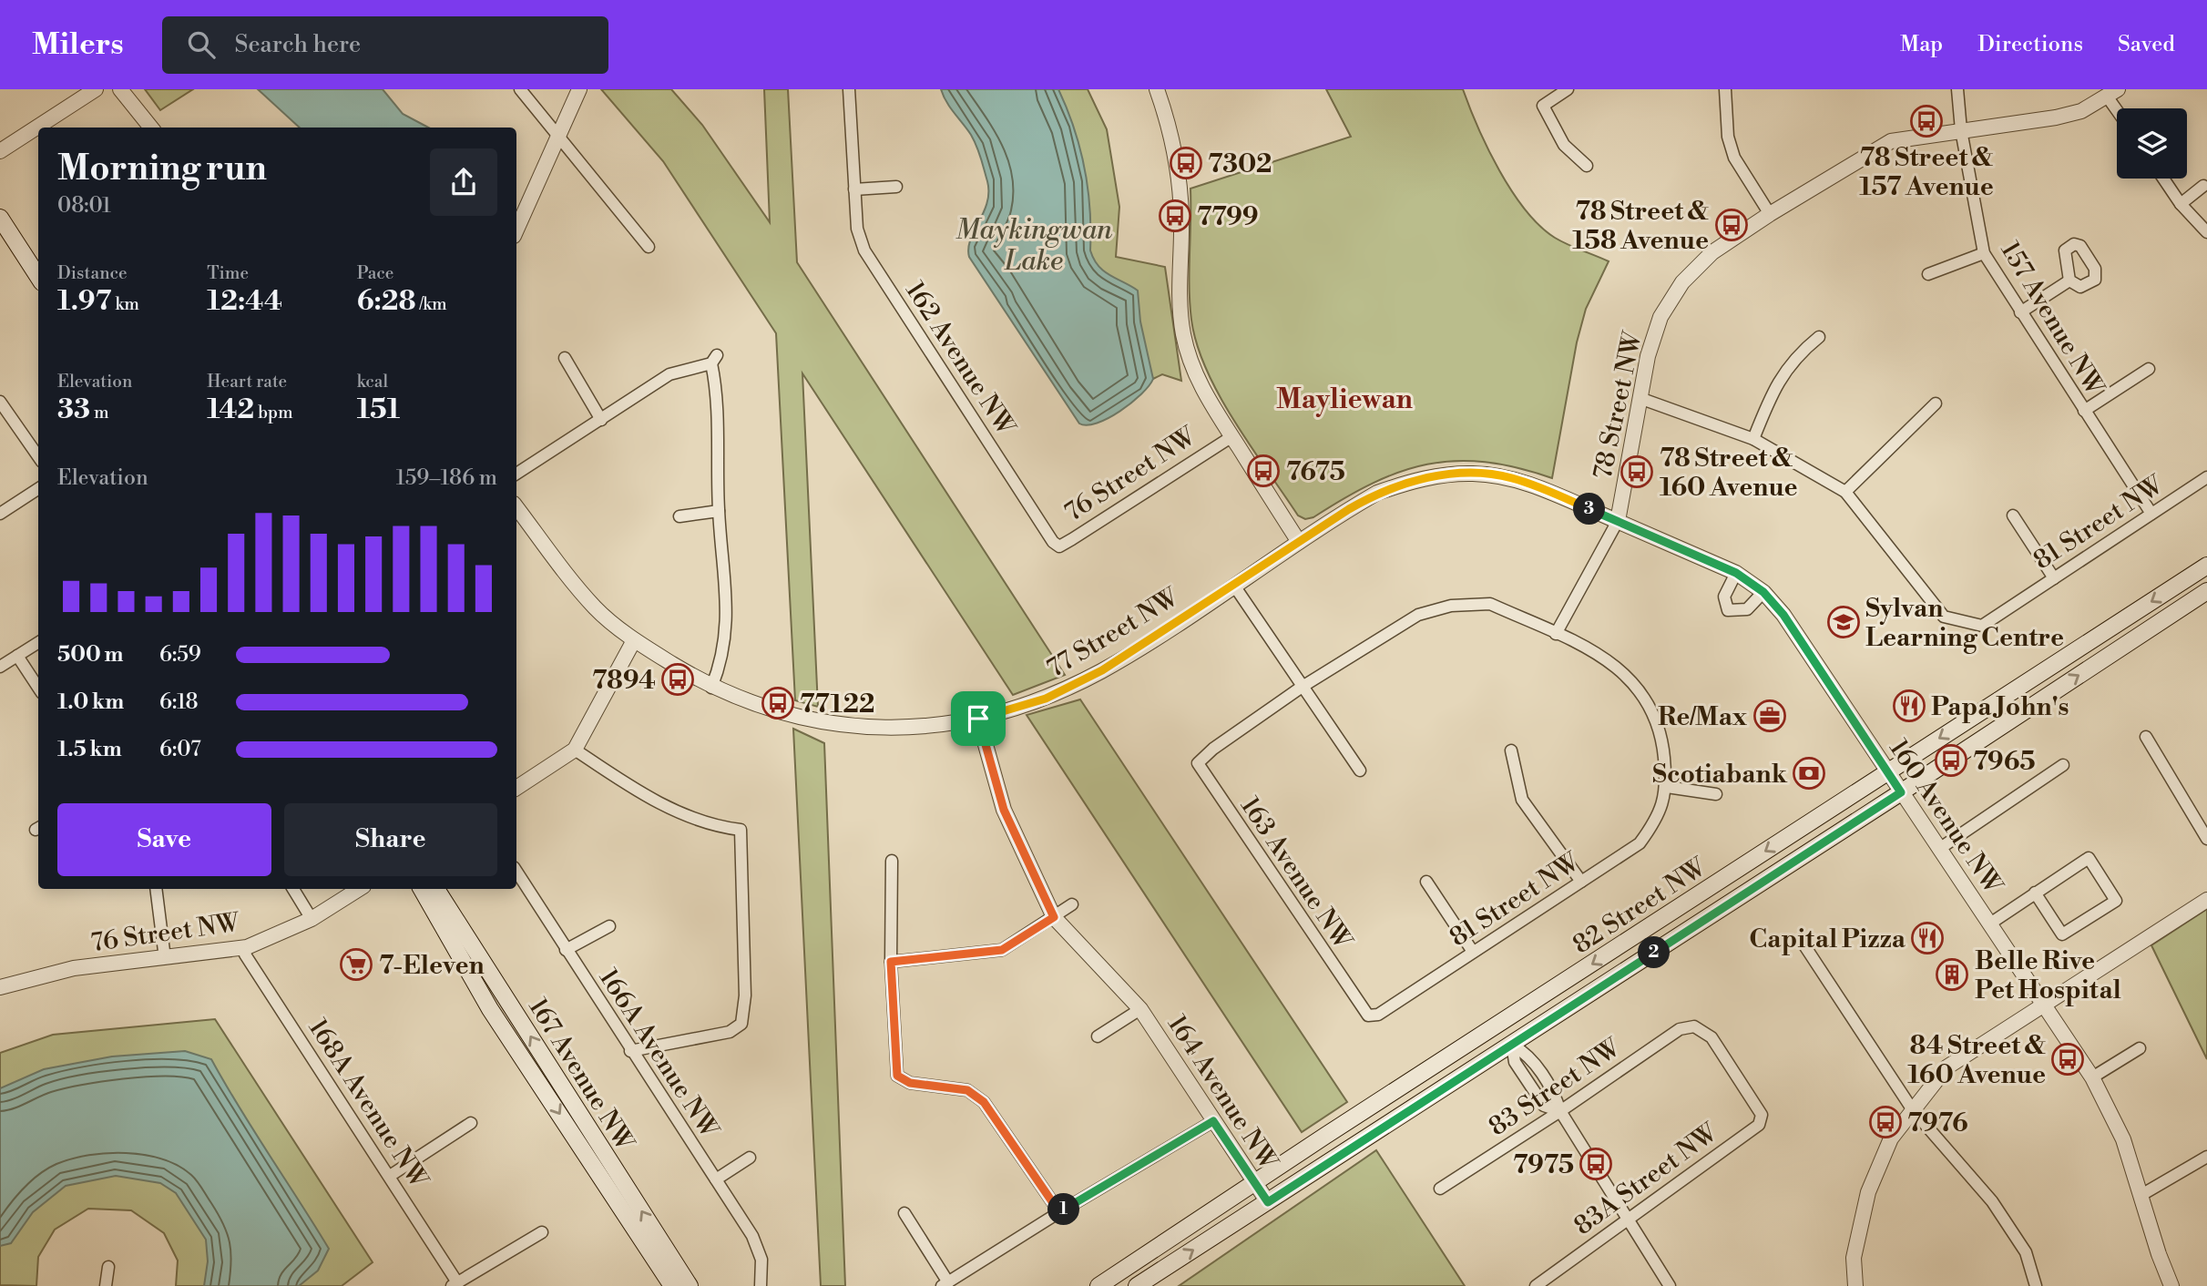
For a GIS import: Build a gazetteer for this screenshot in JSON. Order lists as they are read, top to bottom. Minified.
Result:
{"streets":{"main road":["82 Street NW","167 Avenue NW"],"street":["157 Avenue NW","162 Avenue NW","78 Street NW","76 Street NW","81 Street NW","77 Street NW","160 Avenue NW","163 Avenue NW","166A Avenue NW","83 Street NW","164 Avenue NW","168A Avenue NW","83A Street NW"]},"crossings":[["157 Avenue NW","78 Street NW"],["157 Avenue NW","81 Street NW"],["162 Avenue NW","76 Street NW"],["78 Street NW","160 Avenue NW"],["76 Street NW","168A Avenue NW"],["81 Street NW","163 Avenue NW"],["77 Street NW","160 Avenue NW"],["77 Street NW","164 Avenue NW"],["160 Avenue NW","82 Street NW"],["82 Street NW","164 Avenue NW"],["83 Street NW","83A Street NW"]],"districts":["Mayliewan"],"water":["Maykingwan Lake"],"places":{"bus stop":["78 Street & 157 Avenue","7302","7799","78 Street & 158 Avenue","7675","78 Street & 160 Avenue","7894","77122","7965","84 Street & 160 Avenue","7976","7975"],"school or university":["Sylvan Learning Centre"],"restaurant":["Papa John's","Capital Pizza"],"office":["Re/Max"],"bank":["Scotiabank"],"supermarket":["7-Eleven"],"building":["Belle Rive Pet Hospital"]},"page":{"header":"Milers","search":"Search here","nav":["Map","Directions","Saved"],"heading":["Morning run","08:01"],"stats":[["Distance","1.97 km"],["Time","12:44"],["Pace","6:28 /km"],["Elevation","33 m"],["Heart rate","142 bpm"],["kcal","151"]],"chart":["Elevation","159–186 m"],"pins":["3","2","1"],"list":[{"name":"500 m","note":"6:59"},{"name":"1.0 km","note":"6:18"},{"name":"1.5 km","note":"6:07"}],"buttons":["Save","Share"]}}
